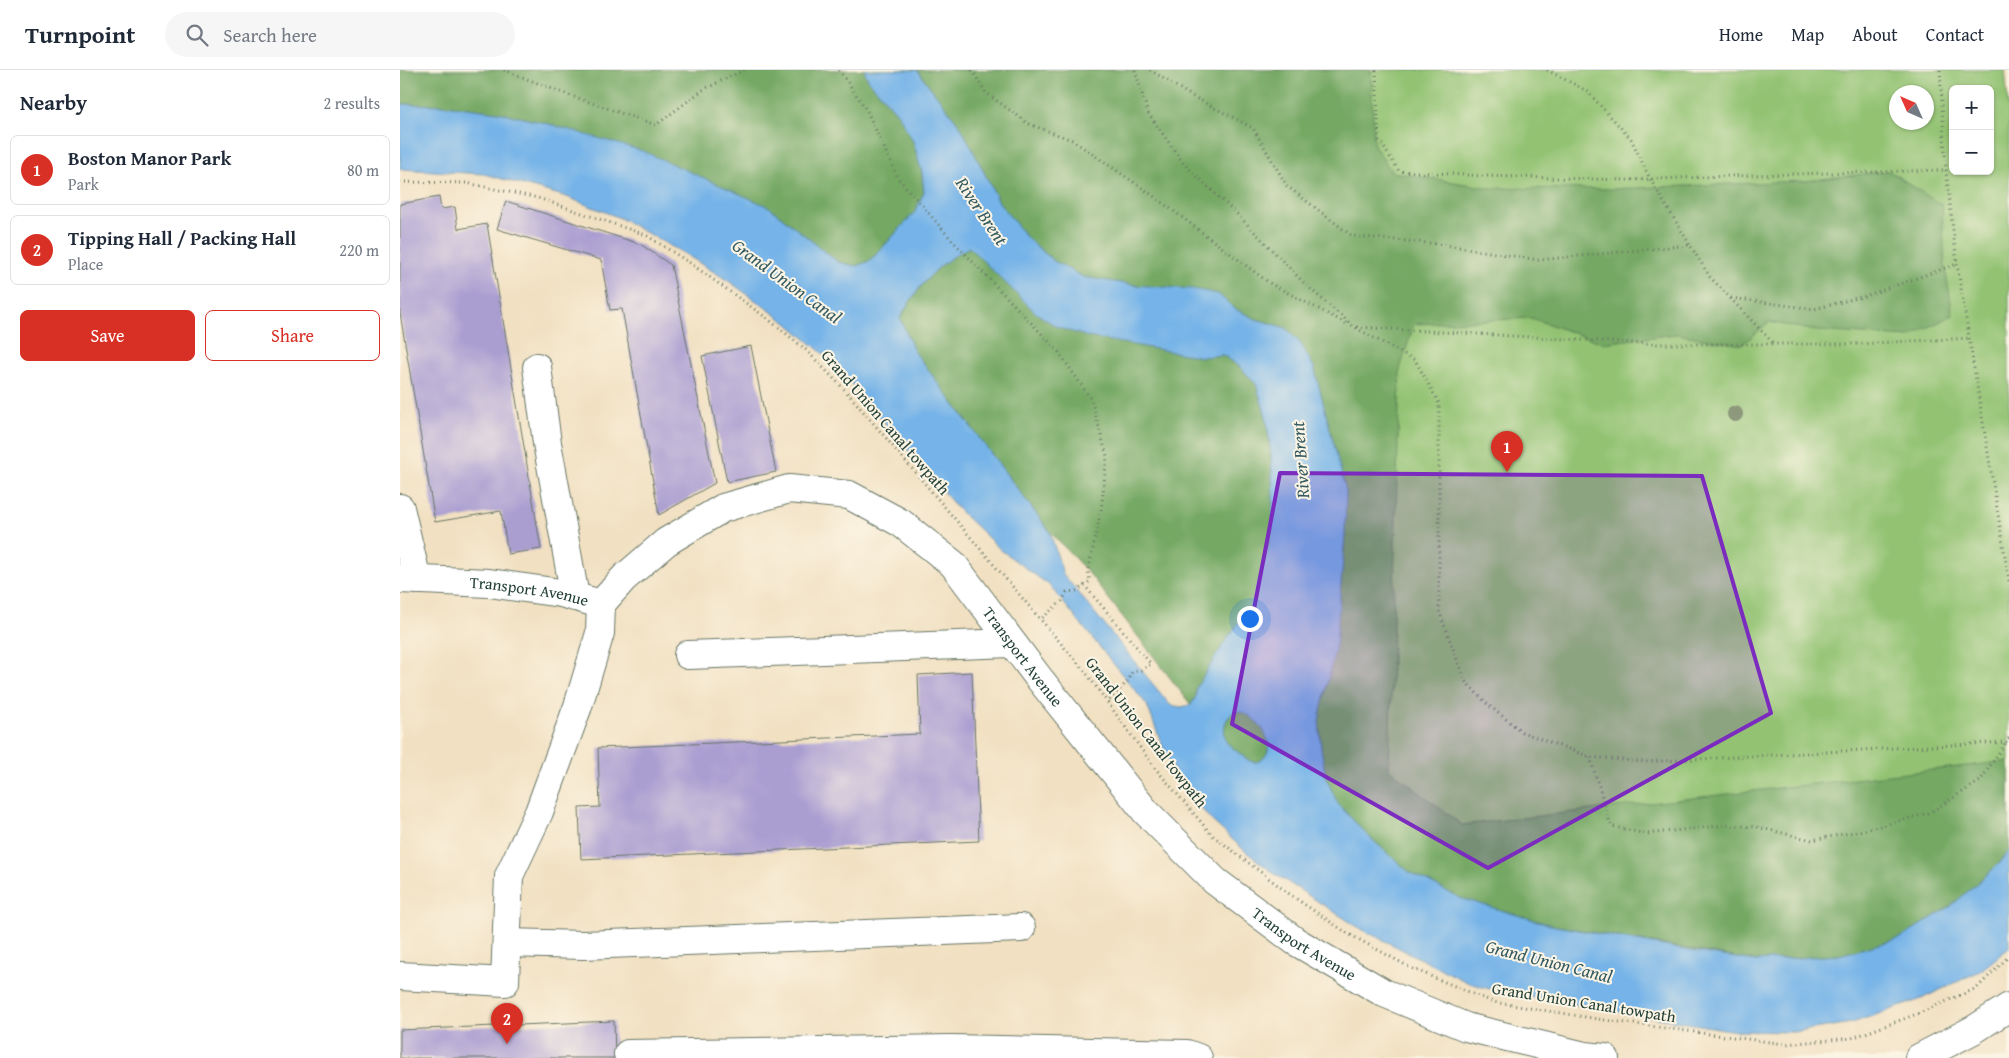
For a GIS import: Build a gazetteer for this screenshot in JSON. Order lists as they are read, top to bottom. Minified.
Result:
{"streets":{"lane":["Transport Avenue"],"path":["Grand Union Canal towpath"]},"water":["River Brent","Grand Union Canal"],"north":"top left","page":{"header":"Turnpoint","search":"Search here","nav":["Home","Map","About","Contact"],"heading":["Nearby","2 results"],"map_buttons":["+","−"],"list":[{"mark":"1","name":"Boston Manor Park","note":"Park","value":"80 m"},{"mark":"2","name":"Tipping Hall / Packing Hall","note":"Place","value":"220 m"}],"buttons":["Save","Share"],"pins":["1","2"]}}
